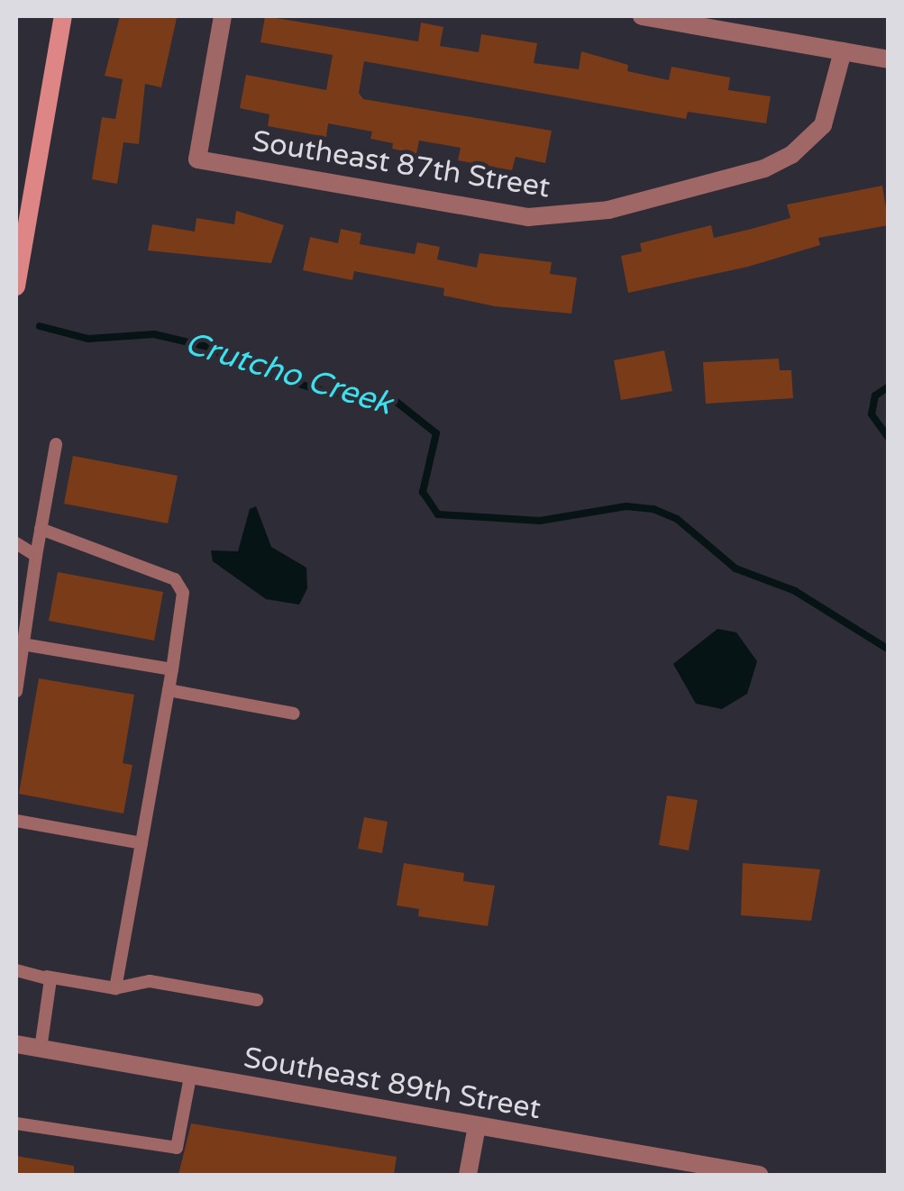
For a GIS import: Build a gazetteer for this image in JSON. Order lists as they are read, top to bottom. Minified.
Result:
{"streets":{"street":["Southeast 87th Street","Southeast 89th Street"]},"water":["Crutcho Creek"]}
